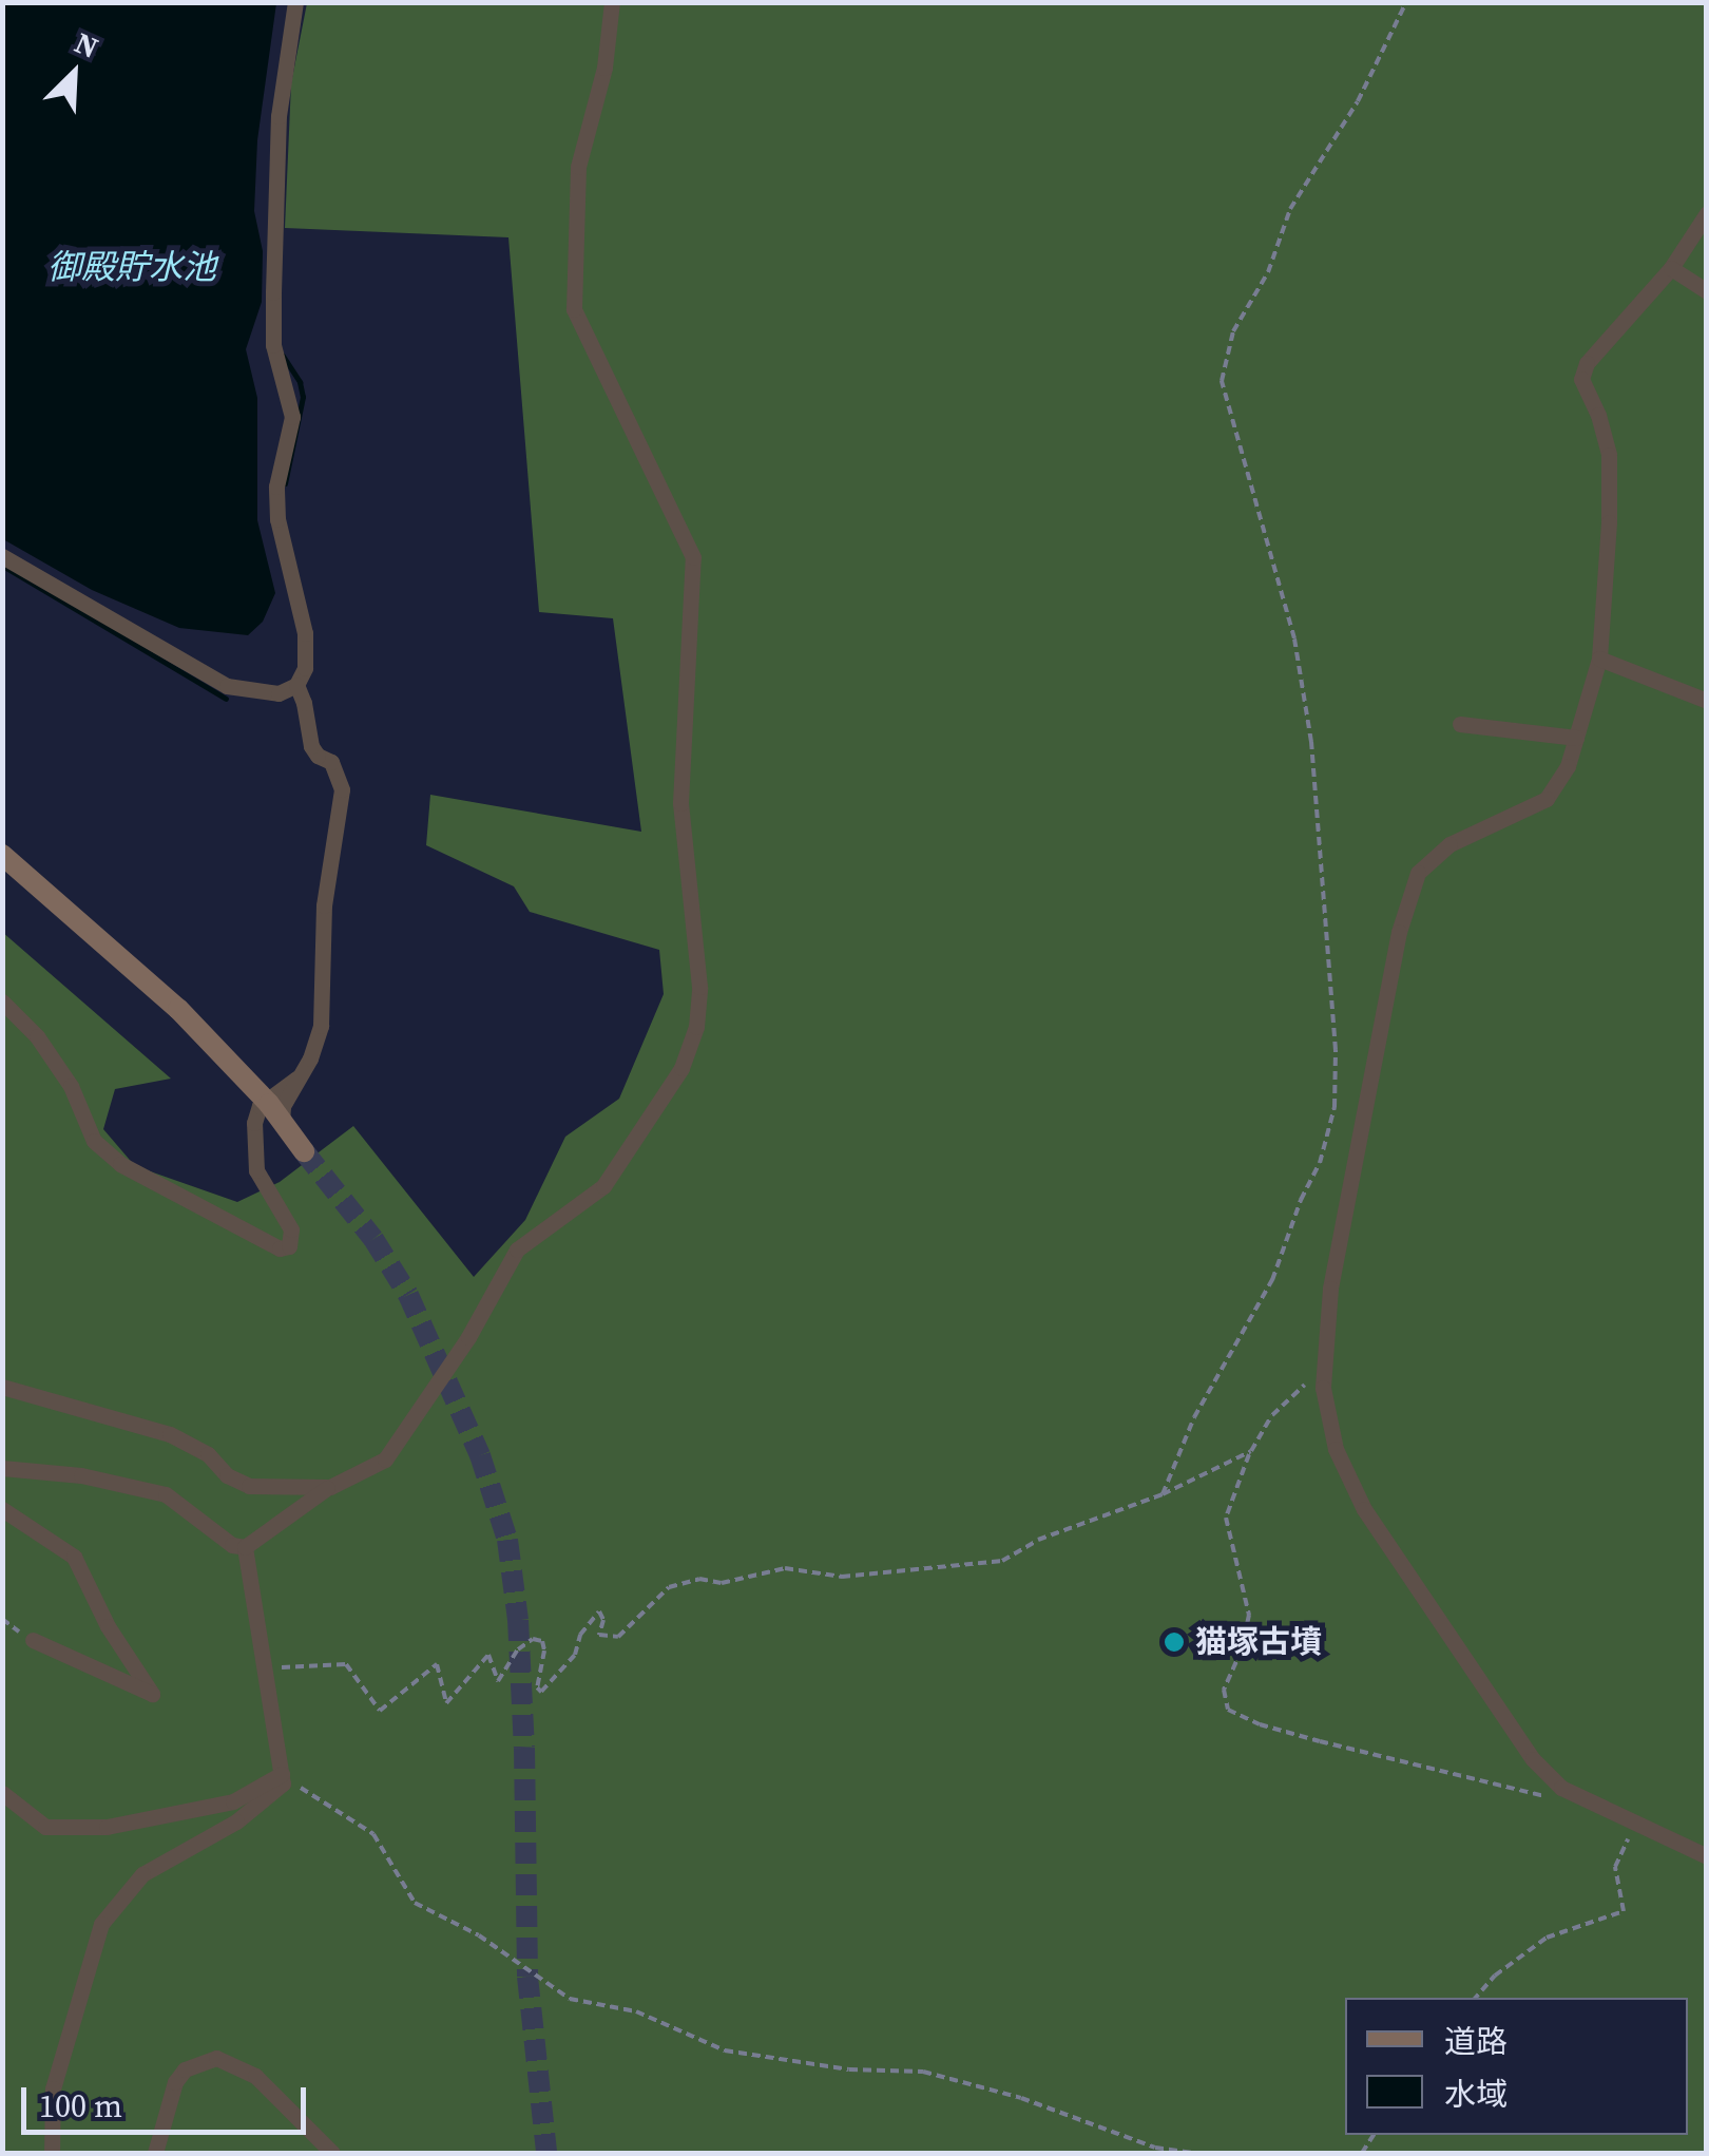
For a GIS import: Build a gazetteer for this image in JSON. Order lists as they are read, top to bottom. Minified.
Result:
{"water":["御殿貯水池"],"places":["猫塚古墳"],"legend":["道路","水域"],"scale_bar":"100 m","north":"top right"}
